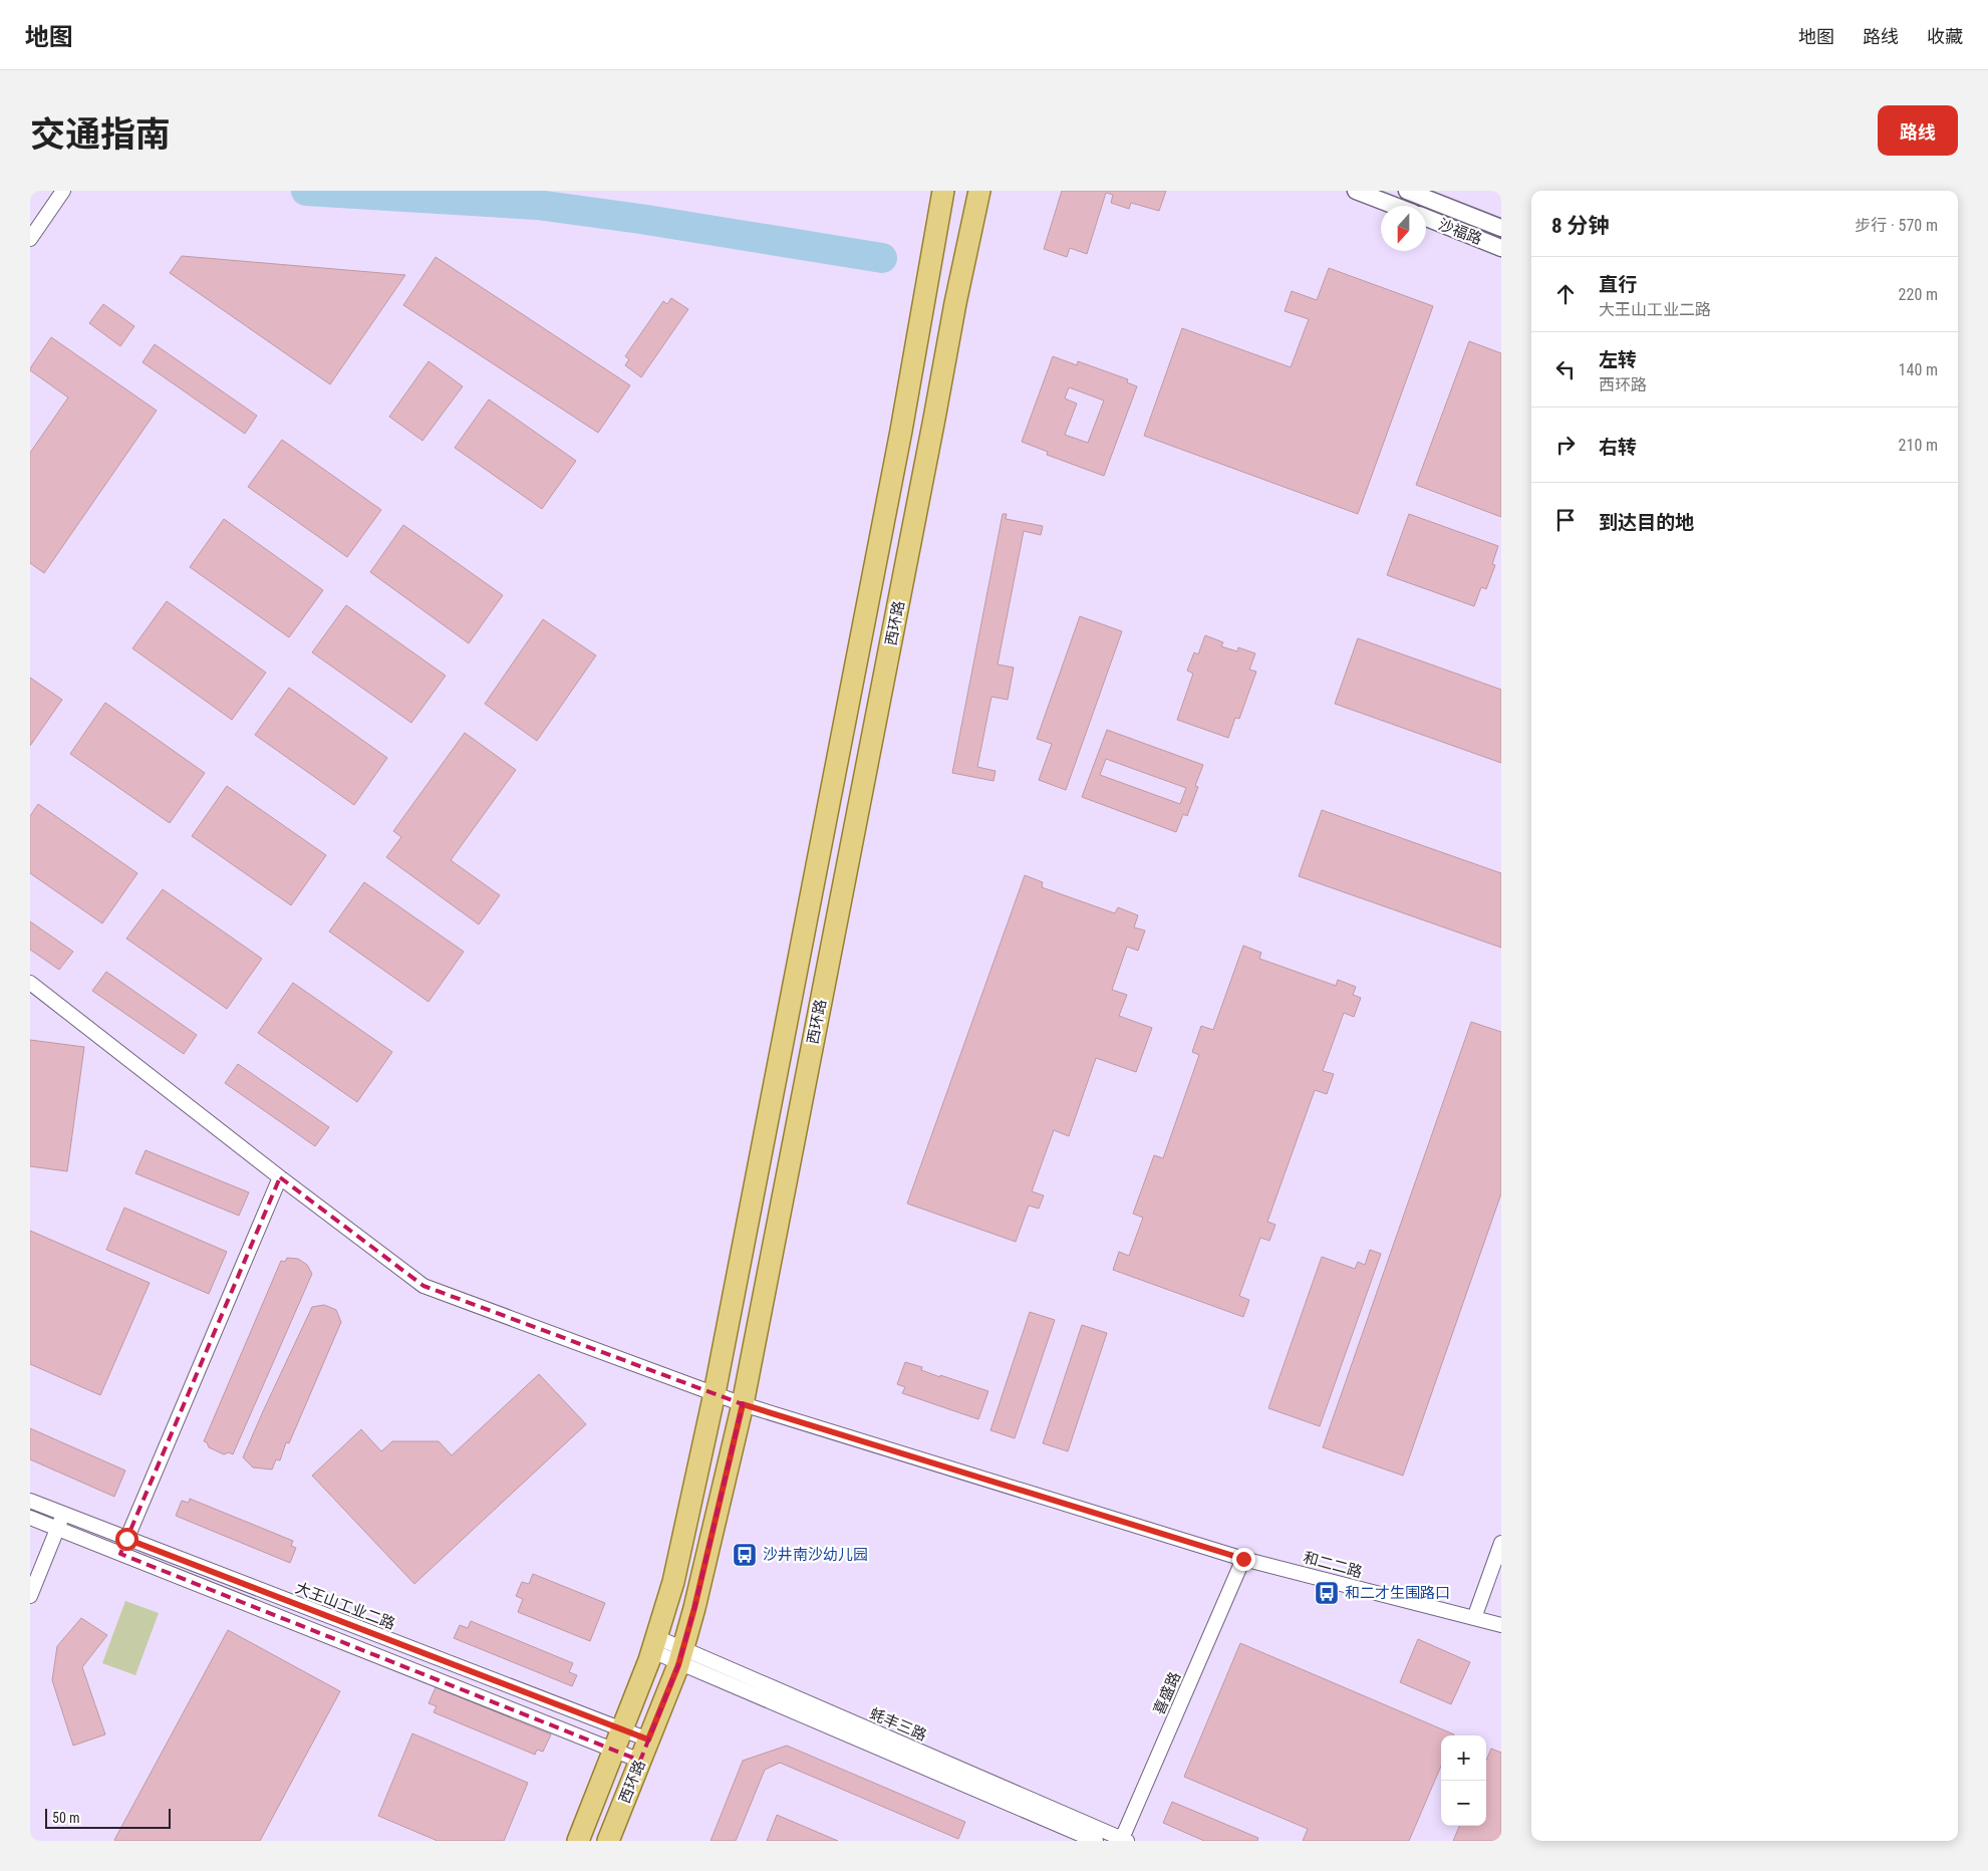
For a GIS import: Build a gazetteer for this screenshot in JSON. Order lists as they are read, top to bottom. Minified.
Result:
{"streets":{"main road":["西环路"],"street":["沙福路","和二二路","大王山工业二路","喜盛路","蚝丰三路"]},"crossings":[["西环路","和二二路"],["西环路","大王山工业二路"],["西环路","蚝丰三路"],["和二二路","喜盛路"],["喜盛路","蚝丰三路"]],"places":{"bus stop":["沙井南沙幼儿园","和二才生围路口"]},"scale_bar":"50 m","north":"bottom","page":{"header":"地图","nav":["地图","路线","收藏"],"title":"交通指南","buttons":"路线","heading":["8 分钟","步行 · 570 m"],"list":[["直行","大王山工业二路","220 m"],["左转","西环路","140 m"],["右转","210 m"],"到达目的地"],"map_buttons":["+","−"],"scale":"50 m"}}
